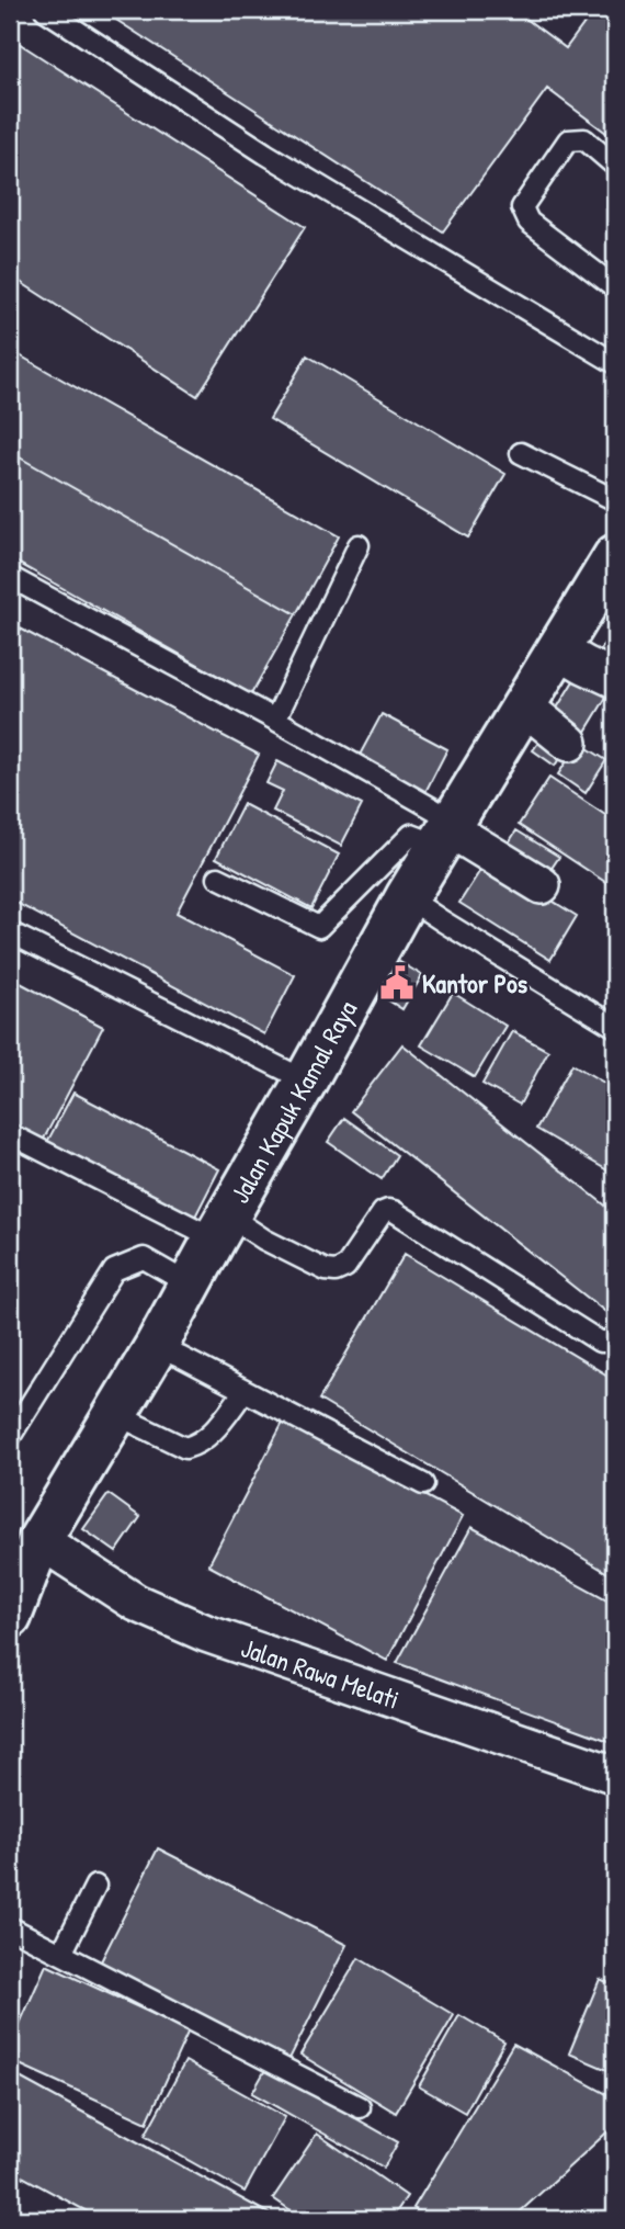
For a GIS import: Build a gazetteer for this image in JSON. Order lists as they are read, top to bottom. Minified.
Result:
{"streets":{"main road":["Jalan Kapuk Kamal Raya"],"street":["Jalan Rawa Melati"]},"crossings":[["Jalan Kapuk Kamal Raya","Jalan Rawa Melati"]],"places":{"public building":["Kantor Pos"]}}
